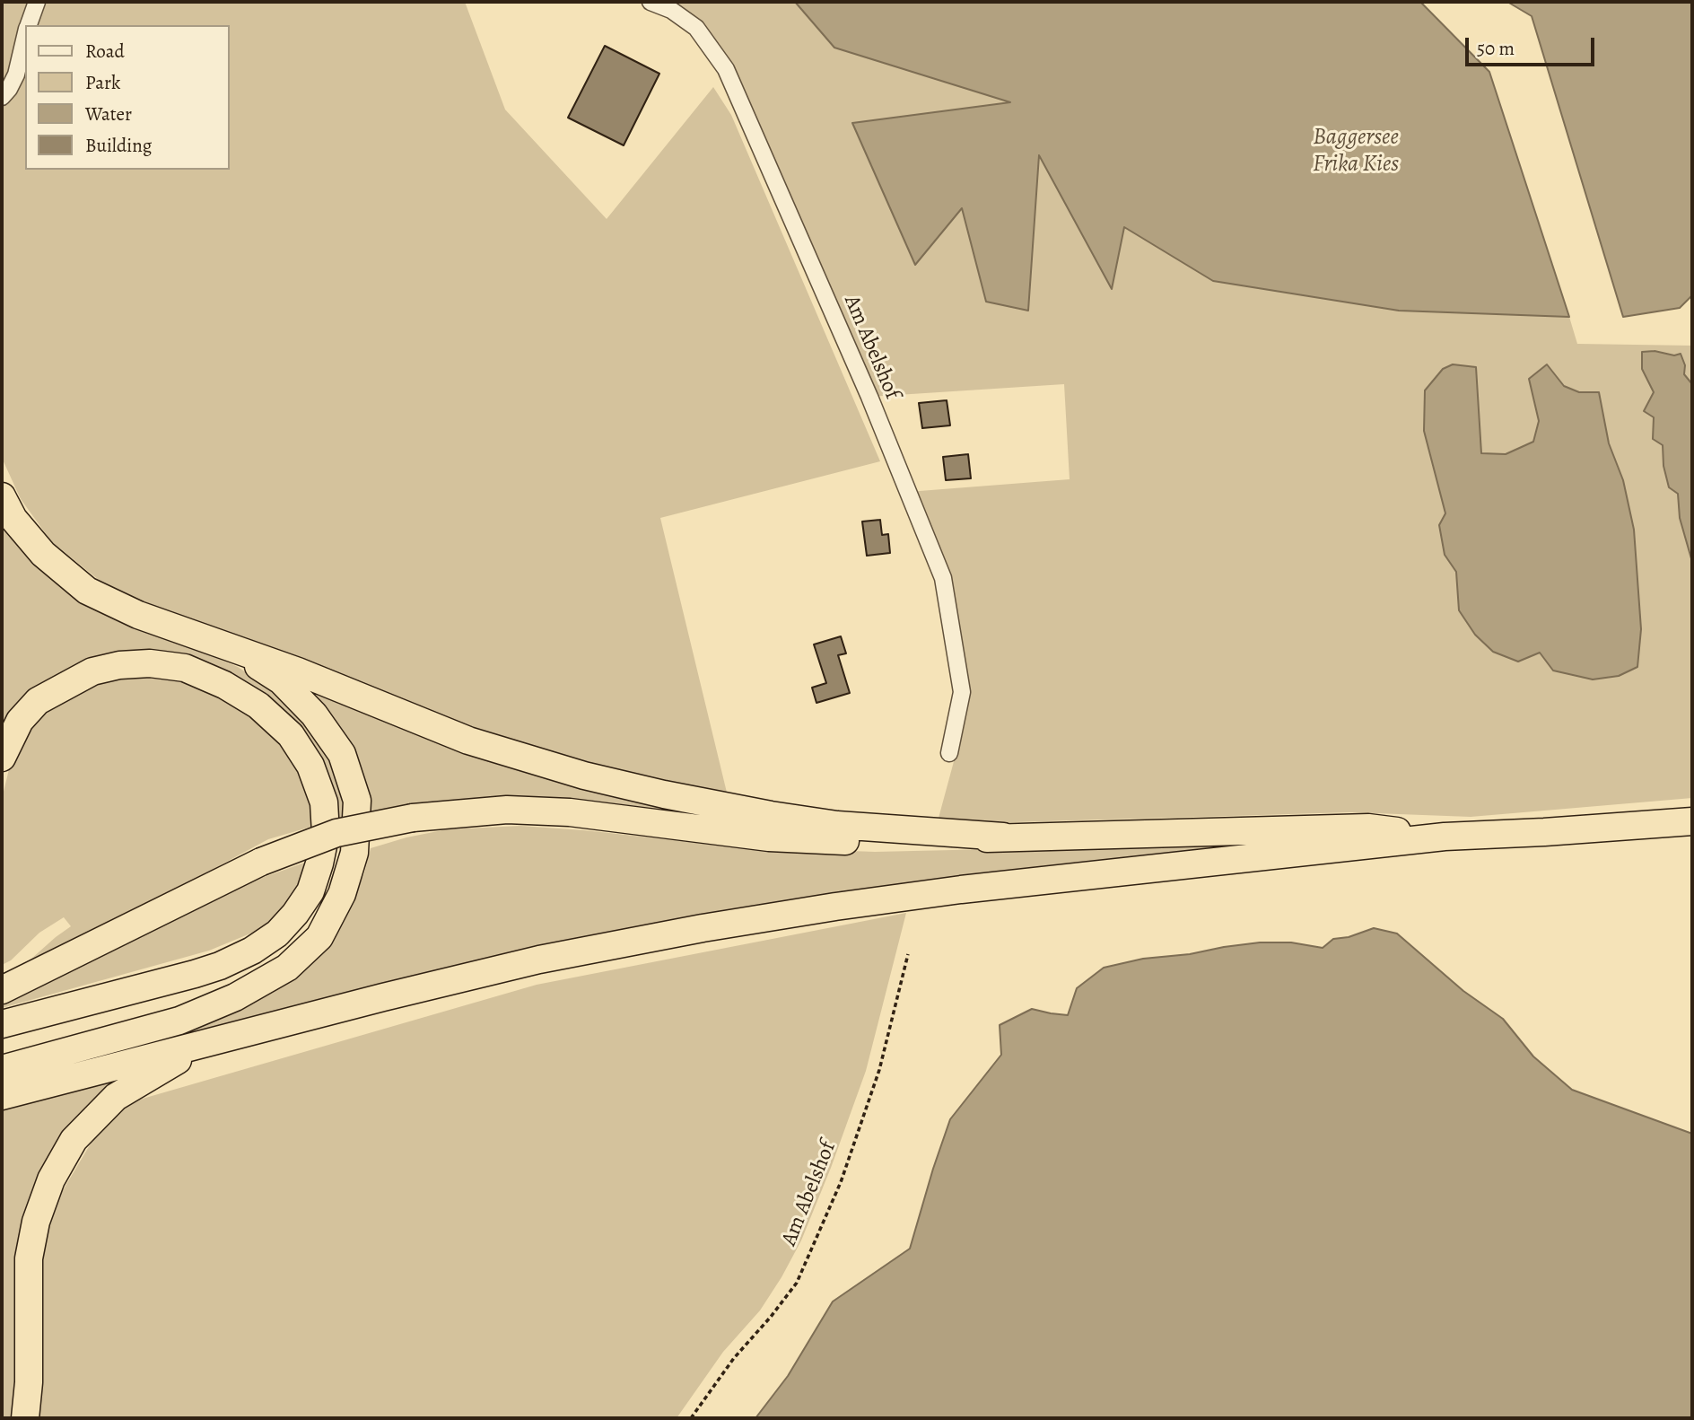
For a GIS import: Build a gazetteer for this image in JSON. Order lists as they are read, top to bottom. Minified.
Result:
{"streets":{"street":["Am Abelshof"]},"water":["Baggersee Frika Kies"],"legend":["Road","Park","Water","Building"],"scale_bar":"50 m"}
